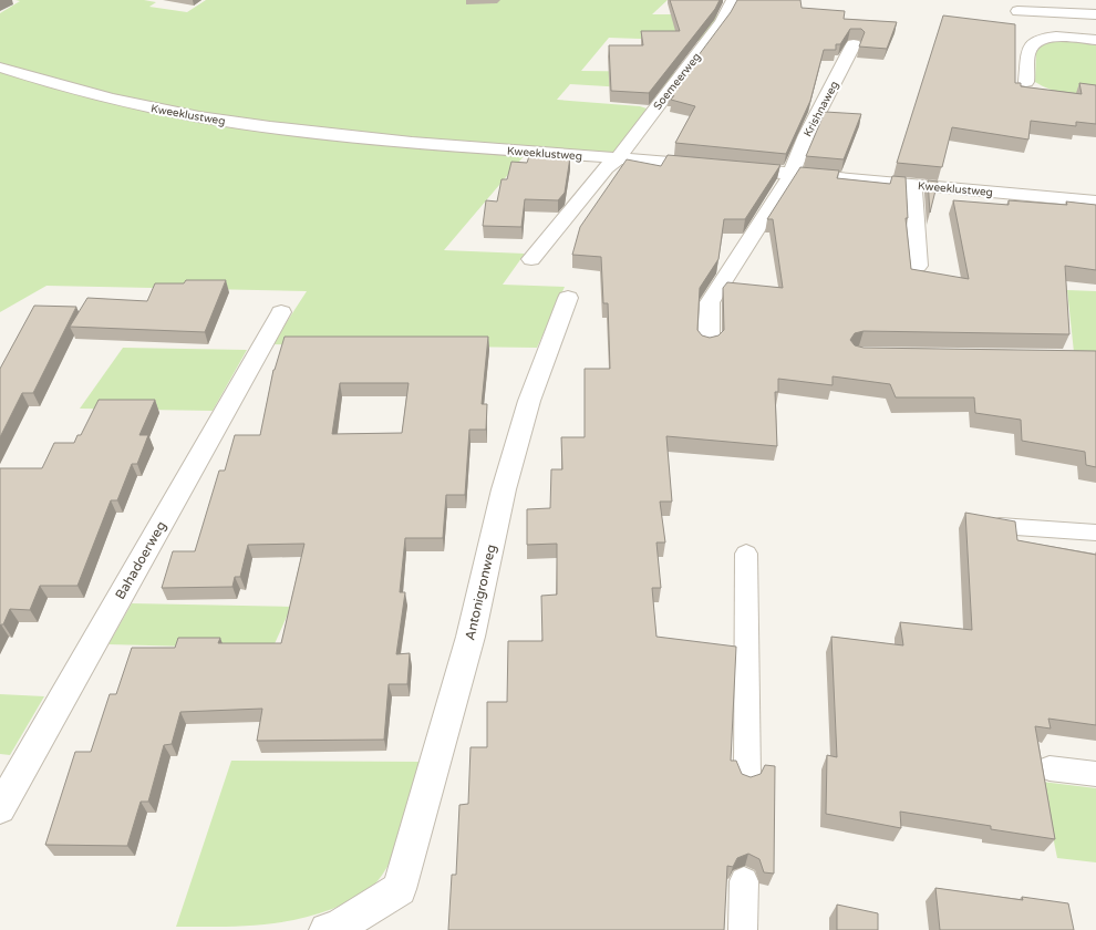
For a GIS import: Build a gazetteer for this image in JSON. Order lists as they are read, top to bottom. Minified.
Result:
{"streets":{"street":["Soemeerweg","Krishnaweg","Kweeklustweg","Bahadoerweg","Antonigronweg"]},"crossings":[["Soemeerweg","Kweeklustweg"],["Krishnaweg","Kweeklustweg"]]}
